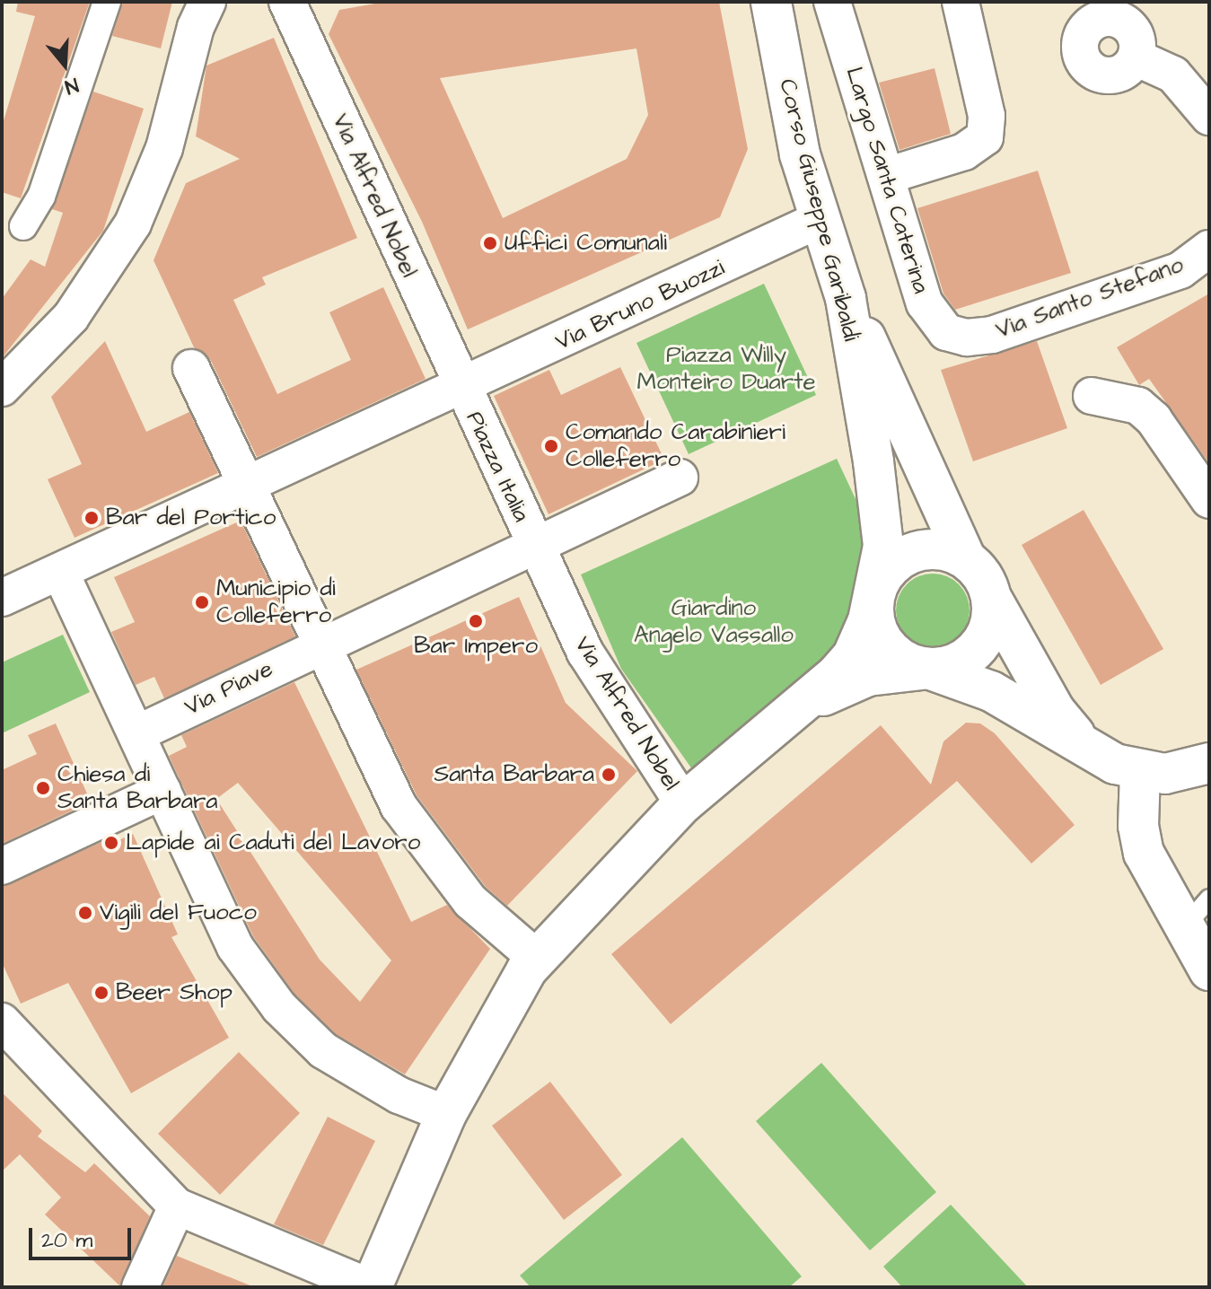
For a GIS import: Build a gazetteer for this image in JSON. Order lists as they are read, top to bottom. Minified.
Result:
{"streets":{"main road":["Corso Giuseppe Garibaldi"],"street":["Largo Santa Caterina","Via Alfred Nobel","Via Santo Stefano","Via Bruno Buozzi","Piazza Italia","Via Piave"]},"crossings":[["Largo Santa Caterina","Via Santo Stefano"],["Via Alfred Nobel","Corso Giuseppe Garibaldi"],["Via Alfred Nobel","Via Bruno Buozzi"],["Via Alfred Nobel","Piazza Italia"],["Corso Giuseppe Garibaldi","Via Bruno Buozzi"],["Via Bruno Buozzi","Piazza Italia"],["Piazza Italia","Via Piave"]],"parks":["Piazza Willy Monteiro Duarte","Giardino Angelo Vassallo"],"places":["Uffici Comunali","Comando Carabinieri Colleferro","Bar del Portico","Municipio di Colleferro","Bar Impero","Santa Barbara","Chiesa di Santa Barbara","Lapide ai Caduti del Lavoro","Vigili del Fuoco","Beer Shop"],"scale_bar":"20 m","north":"bottom"}
